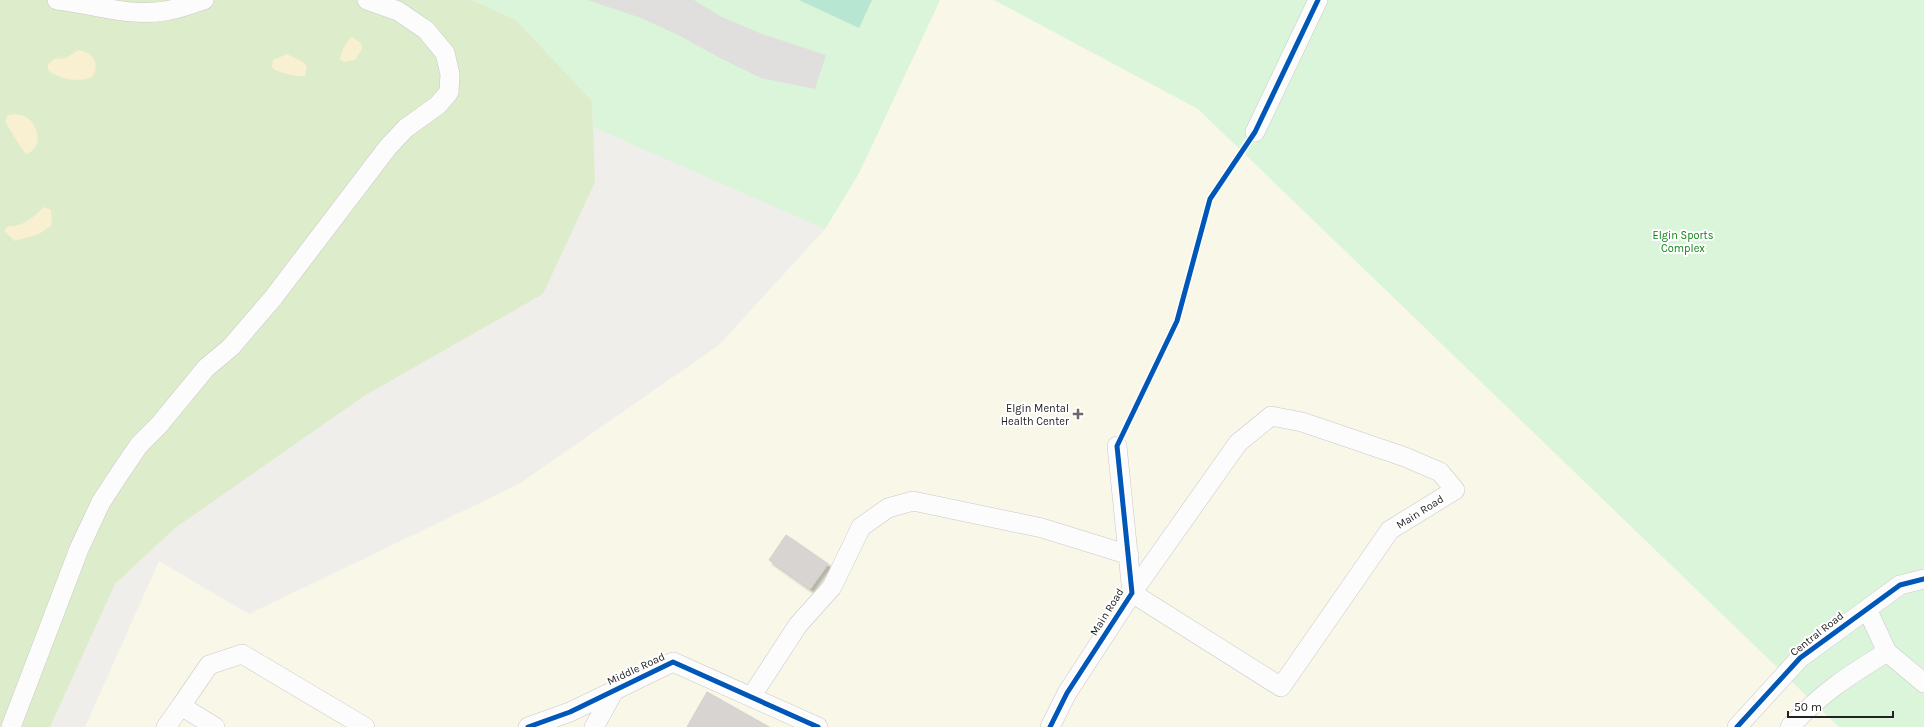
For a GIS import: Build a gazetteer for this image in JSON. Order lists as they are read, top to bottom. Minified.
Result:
{"streets":{"street":["Main Road","Central Road","Middle Road"]},"parks":["Elgin Sports Complex"],"places":{"health":["Elgin Mental Health Center"]},"scale_bar":"50 m"}
